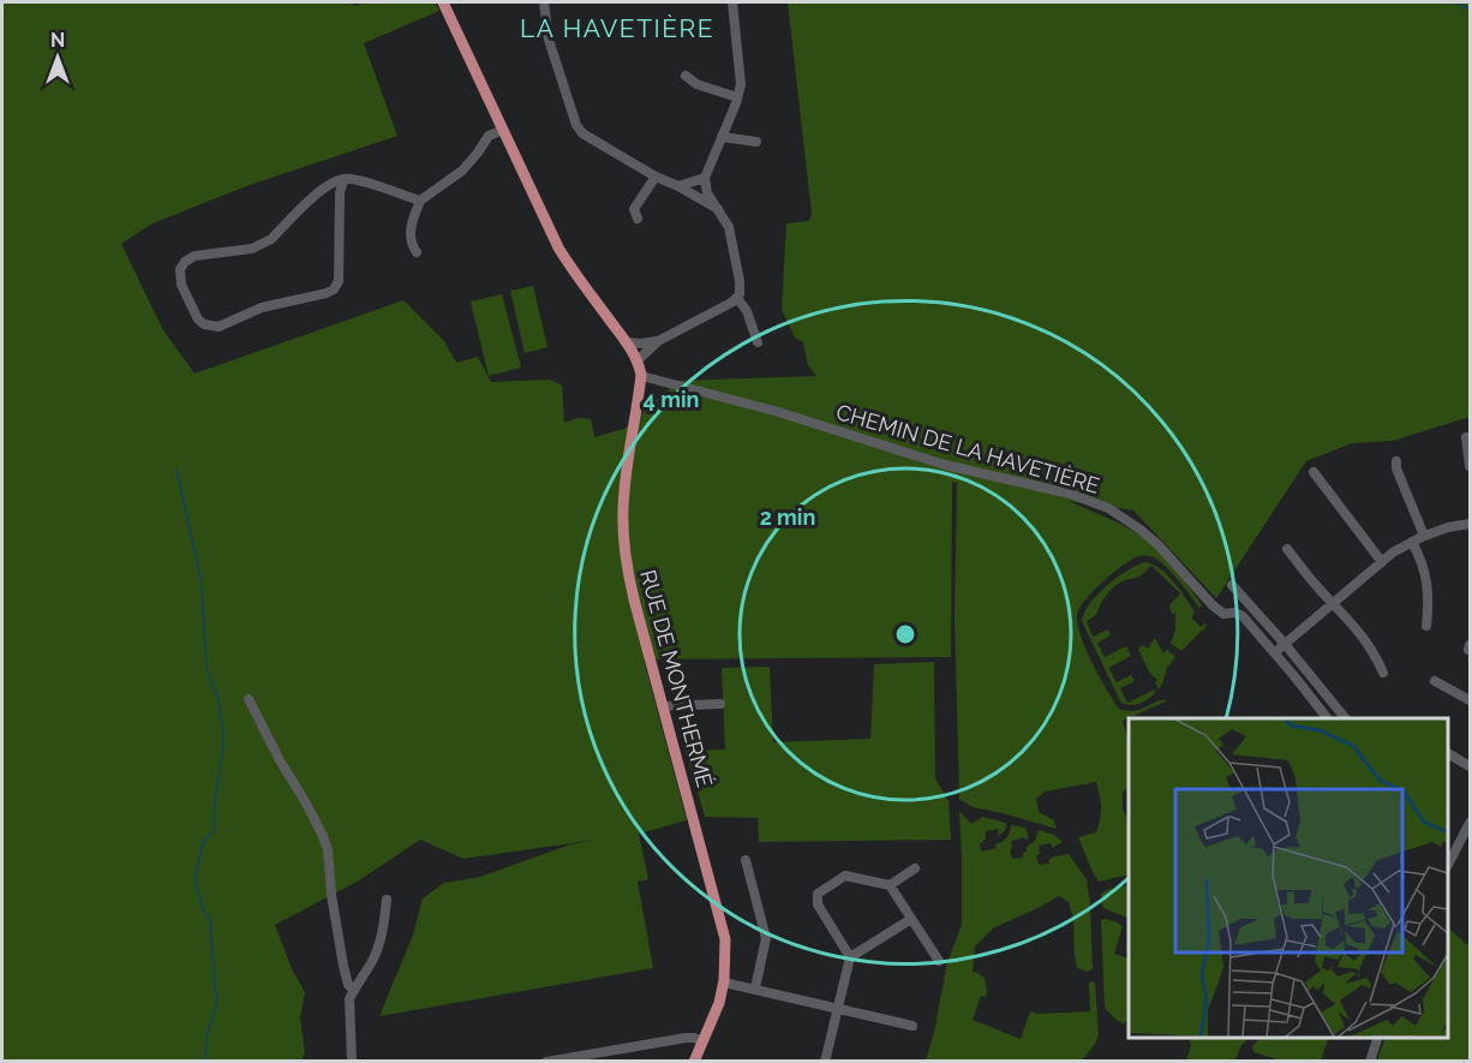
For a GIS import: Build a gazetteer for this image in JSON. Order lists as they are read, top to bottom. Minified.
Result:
{"streets":{"main road":["RUE DE MONTHERMÉ"],"street":["CHEMIN DE LA HAVETIÈRE"]},"crossings":[["CHEMIN DE LA HAVETIÈRE","RUE DE MONTHERMÉ"]],"districts":["LA HAVETIÈRE"],"north":"top","rings":["4 min","2 min"]}
